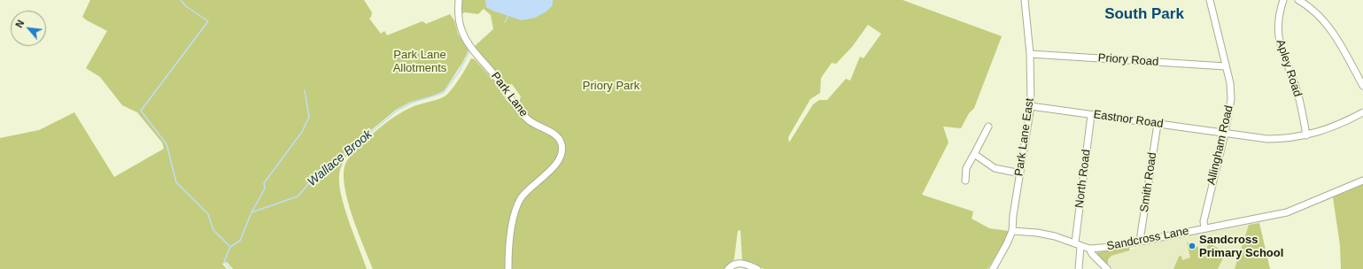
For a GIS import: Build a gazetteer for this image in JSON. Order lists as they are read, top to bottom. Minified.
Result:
{"streets":{"street":["Priory Road","Apley Road","Park Lane","Eastnor Road","Park Lane East","Allingham Road","North Road","Smith Road","Sandcross Lane"]},"crossings":[["Priory Road","Park Lane East"],["Priory Road","Allingham Road"],["Apley Road","Eastnor Road"],["Eastnor Road","Park Lane East"],["Eastnor Road","Allingham Road"],["Eastnor Road","North Road"],["Eastnor Road","Smith Road"],["Park Lane East","Sandcross Lane"],["Allingham Road","Sandcross Lane"],["North Road","Sandcross Lane"],["Smith Road","Sandcross Lane"]],"districts":["South Park"],"water":["Wallace Brook"],"parks":["Park Lane Allotments","Priory Park"],"places":["Sandcross Primary School"],"north":"top left"}
